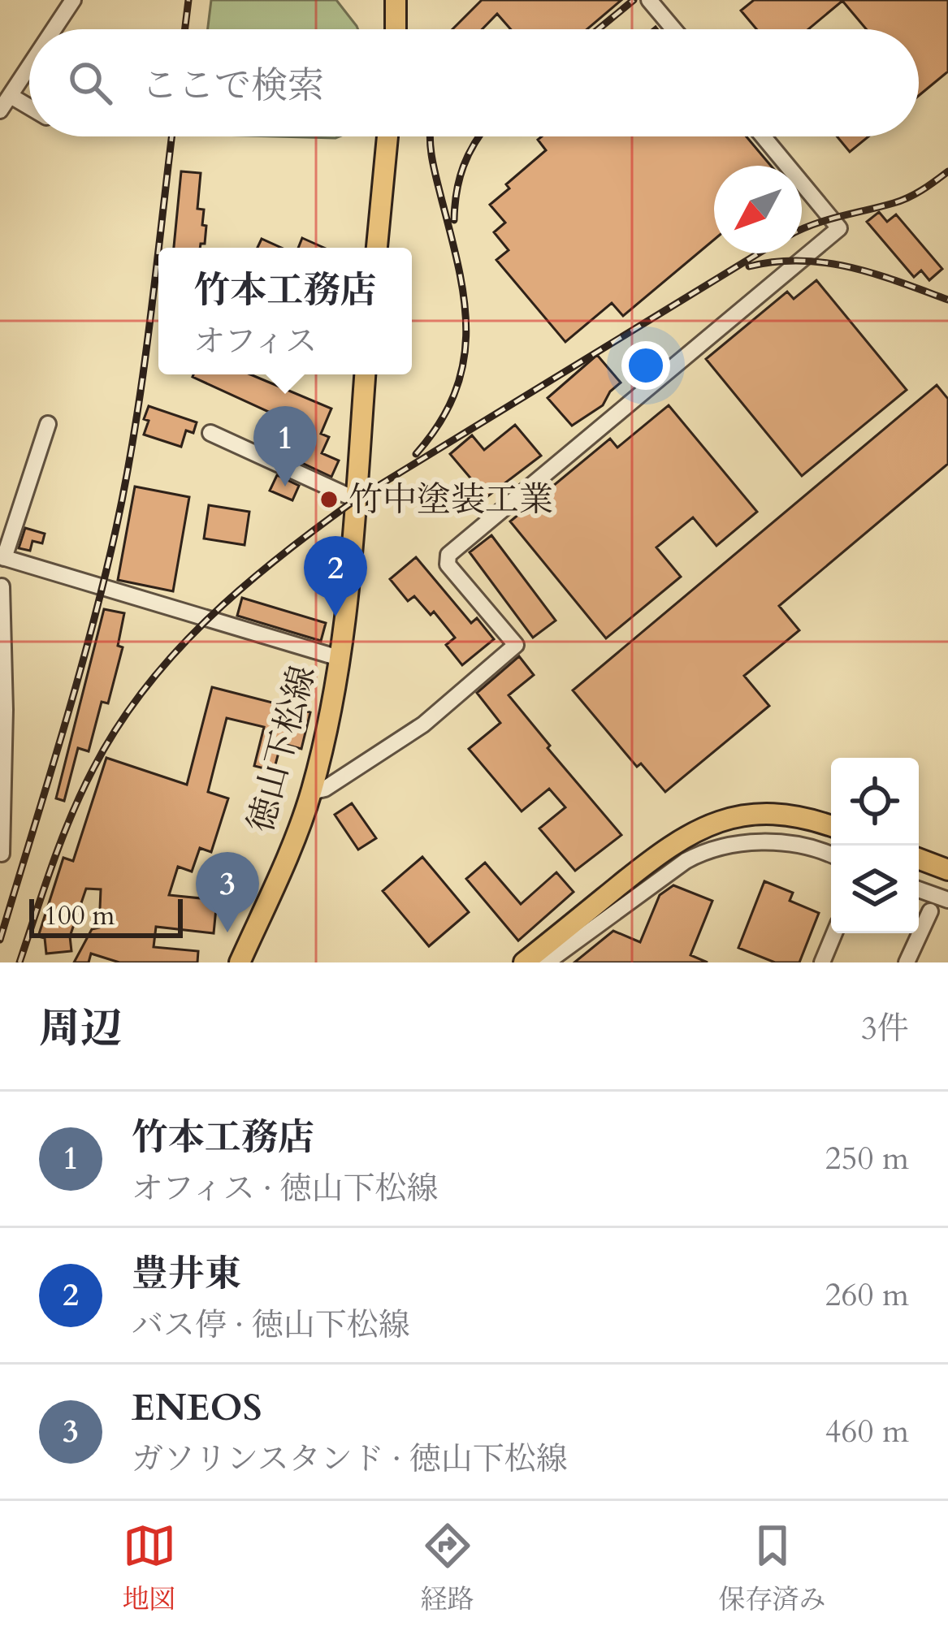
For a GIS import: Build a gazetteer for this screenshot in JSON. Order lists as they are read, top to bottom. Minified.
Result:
{"streets":{"main road":["徳山下松線"]},"places":["竹中塗装工業"],"scale_bar":"100 m","north":"bottom left","page":{"search":"ここで検索","popup":["竹本工務店","オフィス"],"pins":["1","2","3"],"scale":"100 m","heading":["周辺","3件"],"list":[{"mark":"1","name":"竹本工務店","note":"オフィス · 徳山下松線","value":"250 m"},{"mark":"2","name":"豊井東","note":"バス停 · 徳山下松線","value":"260 m"},{"mark":"3","name":"ENEOS","note":"ガソリンスタンド · 徳山下松線","value":"460 m"}],"nav":["地図","経路","保存済み"]}}
